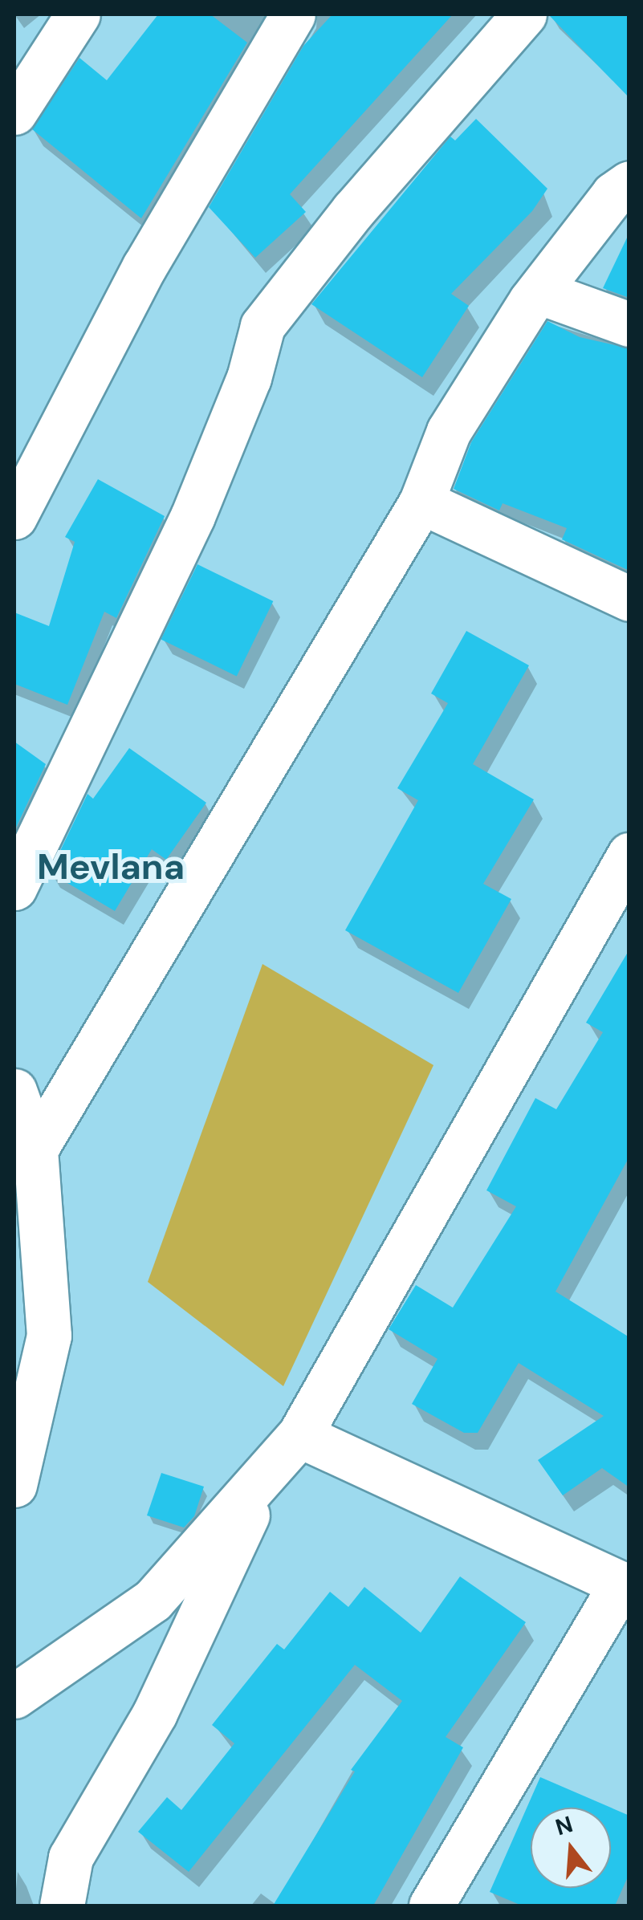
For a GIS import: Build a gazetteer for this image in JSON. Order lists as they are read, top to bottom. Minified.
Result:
{"districts":["Mevlana"],"north":"top"}
